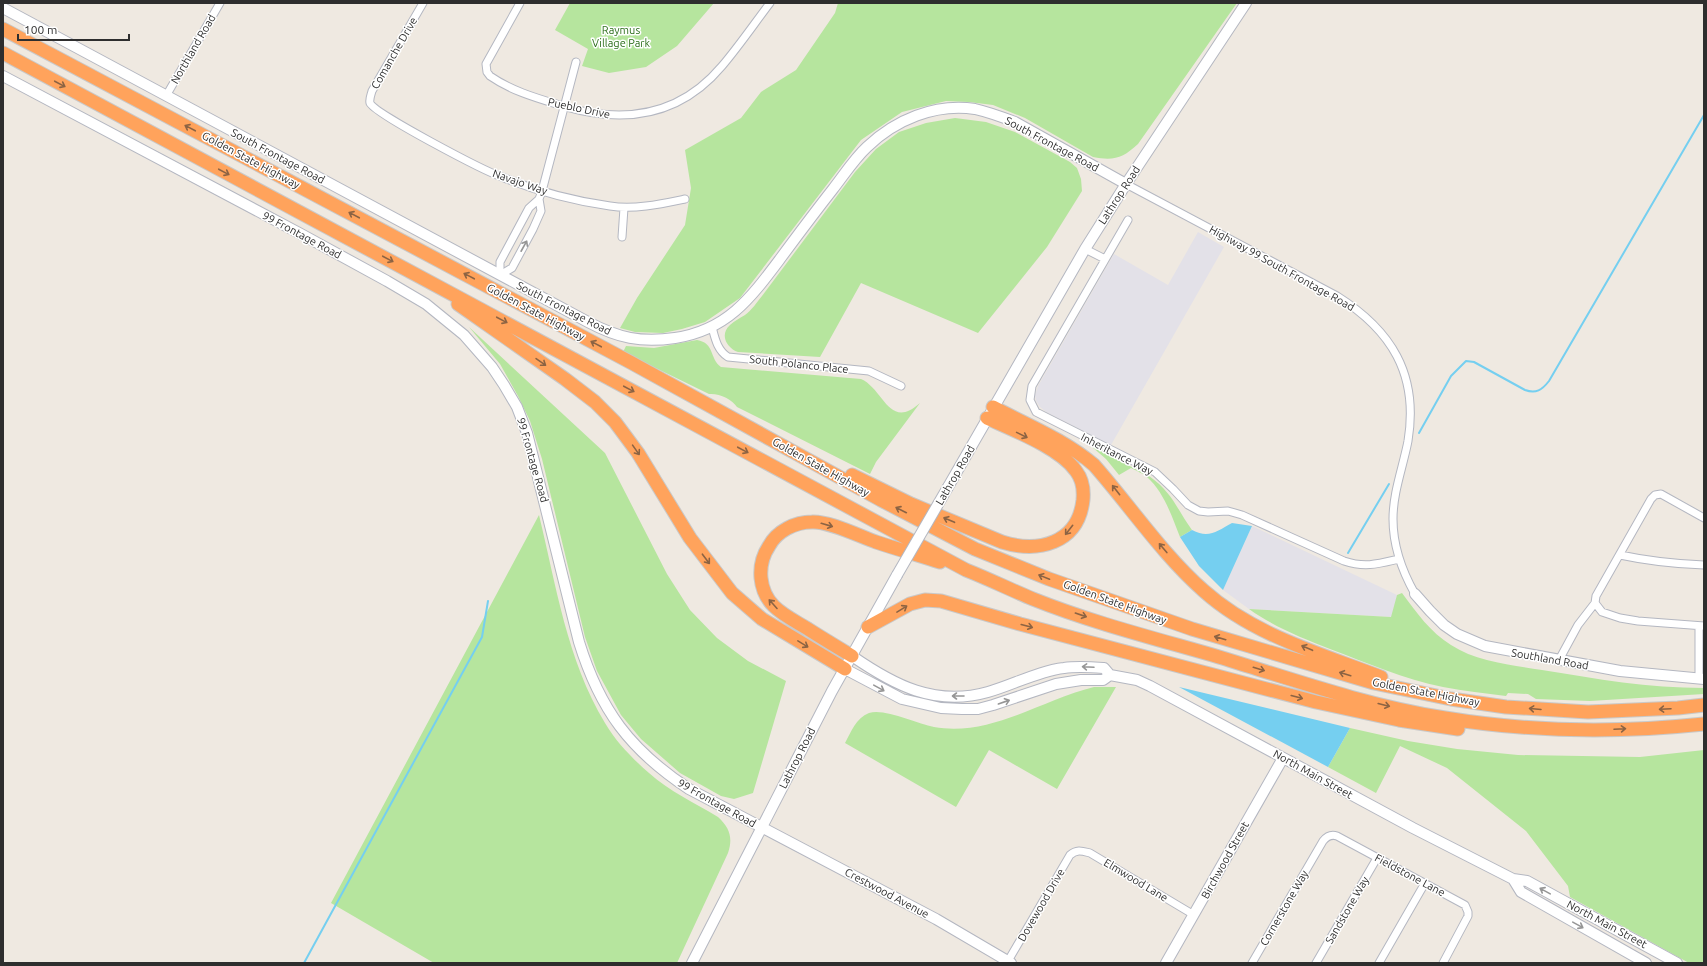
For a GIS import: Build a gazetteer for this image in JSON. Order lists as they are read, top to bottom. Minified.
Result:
{"streets":{"highway":["Golden State Highway"],"street":["Northland Road","Comanche Drive","Pueblo Drive","South Frontage Road","Navajo Way","Lathrop Road","99 Frontage Road","Highway 99 South Frontage Road","South Polanco Place","Inheritance Way","Southland Road","North Main Street","Birchwood Street","Fieldstone Lane","Elmwood Lane","Crestwood Avenue","Dovewood Drive","Cornerstone Way","Sandstone Way"]},"crossings":[["Northland Road","South Frontage Road"],["Comanche Drive","Navajo Way"],["South Frontage Road","Lathrop Road"],["South Frontage Road","Highway 99 South Frontage Road"],["South Frontage Road","South Polanco Place"],["Lathrop Road","99 Frontage Road"],["Lathrop Road","Highway 99 South Frontage Road"],["Lathrop Road","North Main Street"],["Lathrop Road","Crestwood Avenue"],["99 Frontage Road","Crestwood Avenue"],["Highway 99 South Frontage Road","Inheritance Way"],["Highway 99 South Frontage Road","Southland Road"],["North Main Street","Birchwood Street"],["Birchwood Street","Elmwood Lane"],["Fieldstone Lane","Cornerstone Way"],["Fieldstone Lane","Sandstone Way"],["Elmwood Lane","Dovewood Drive"],["Crestwood Avenue","Dovewood Drive"]],"parks":["Raymus Village Park"],"scale_bar":"100 m"}
